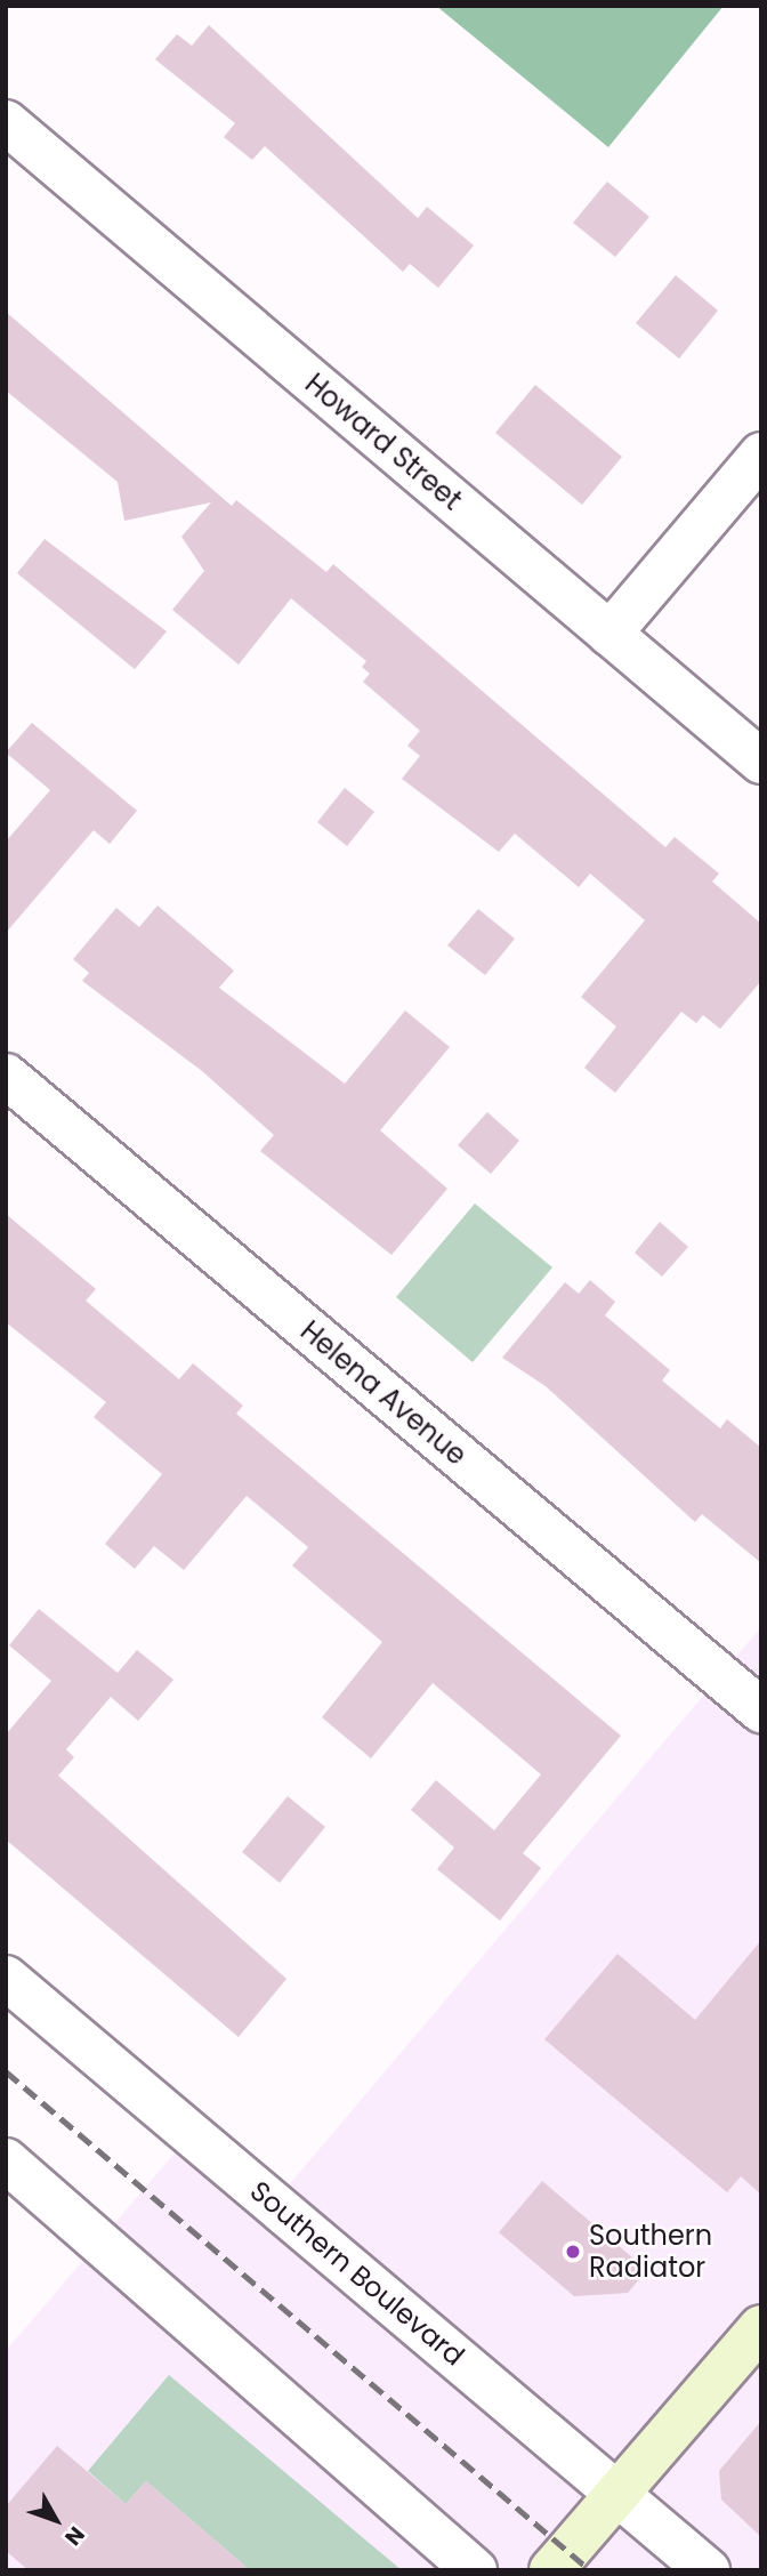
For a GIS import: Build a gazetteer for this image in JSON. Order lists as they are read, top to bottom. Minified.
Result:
{"streets":{"street":["Howard Street","Helena Avenue","Southern Boulevard"]},"places":["Southern Radiator"],"north":"bottom right"}
